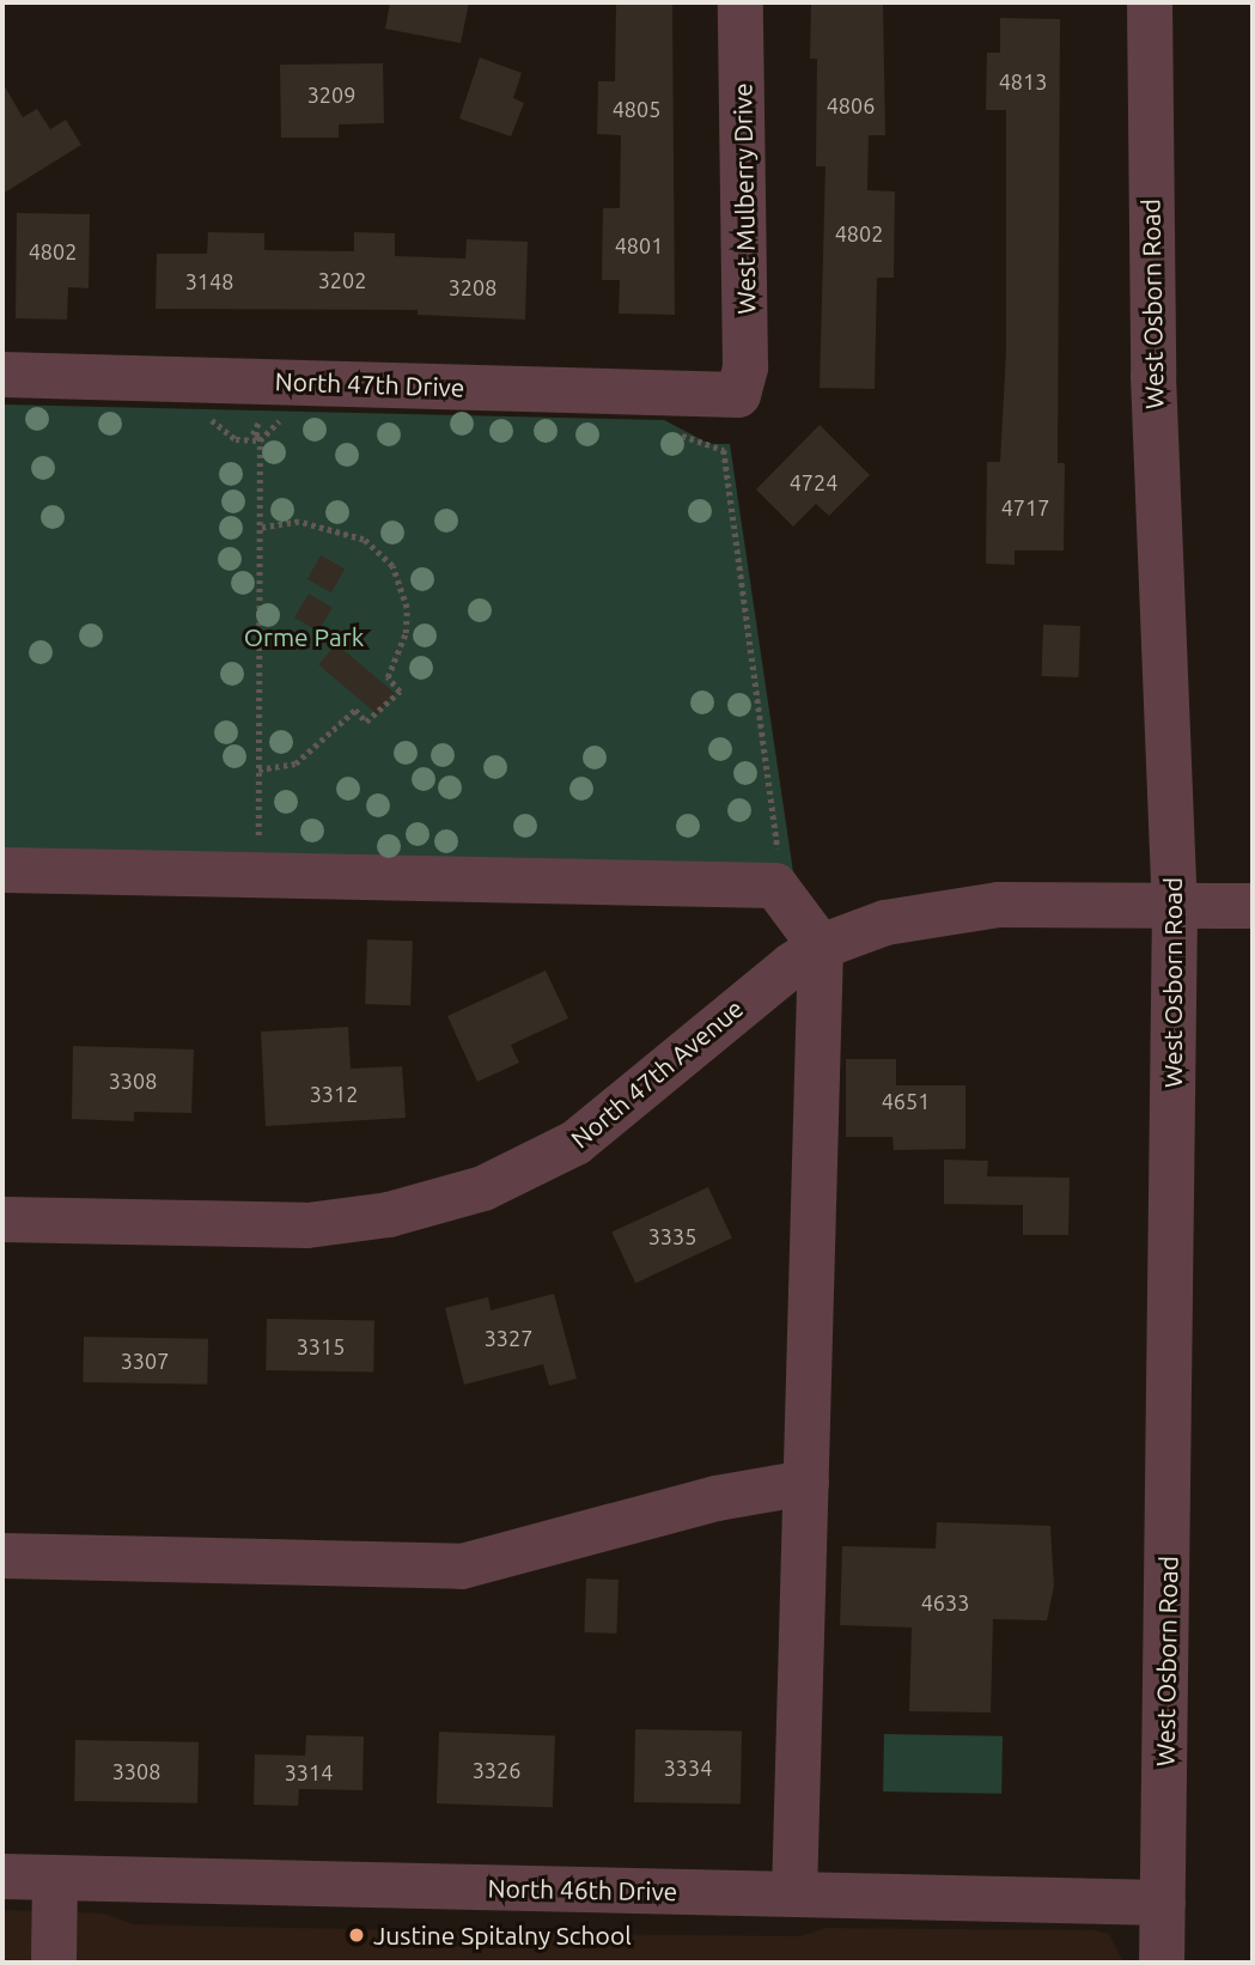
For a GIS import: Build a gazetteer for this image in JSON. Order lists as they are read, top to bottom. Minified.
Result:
{"streets":{"street":["West Mulberry Drive","West Osborn Road","North 47th Drive","North 47th Avenue","North 46th Drive"]},"crossings":[["West Mulberry Drive","North 47th Drive"],["West Osborn Road","North 47th Avenue"],["West Osborn Road","North 46th Drive"]],"parks":["Orme Park"],"places":["Justine Spitalny School"],"house_numbers":["4813","3209","4806","4805","4802","4801","4802","3202","3148","3208","4724","4717","3308","3312","4651","3335","3327","3315","3307","4633","3334","3326","3308","3314"]}
